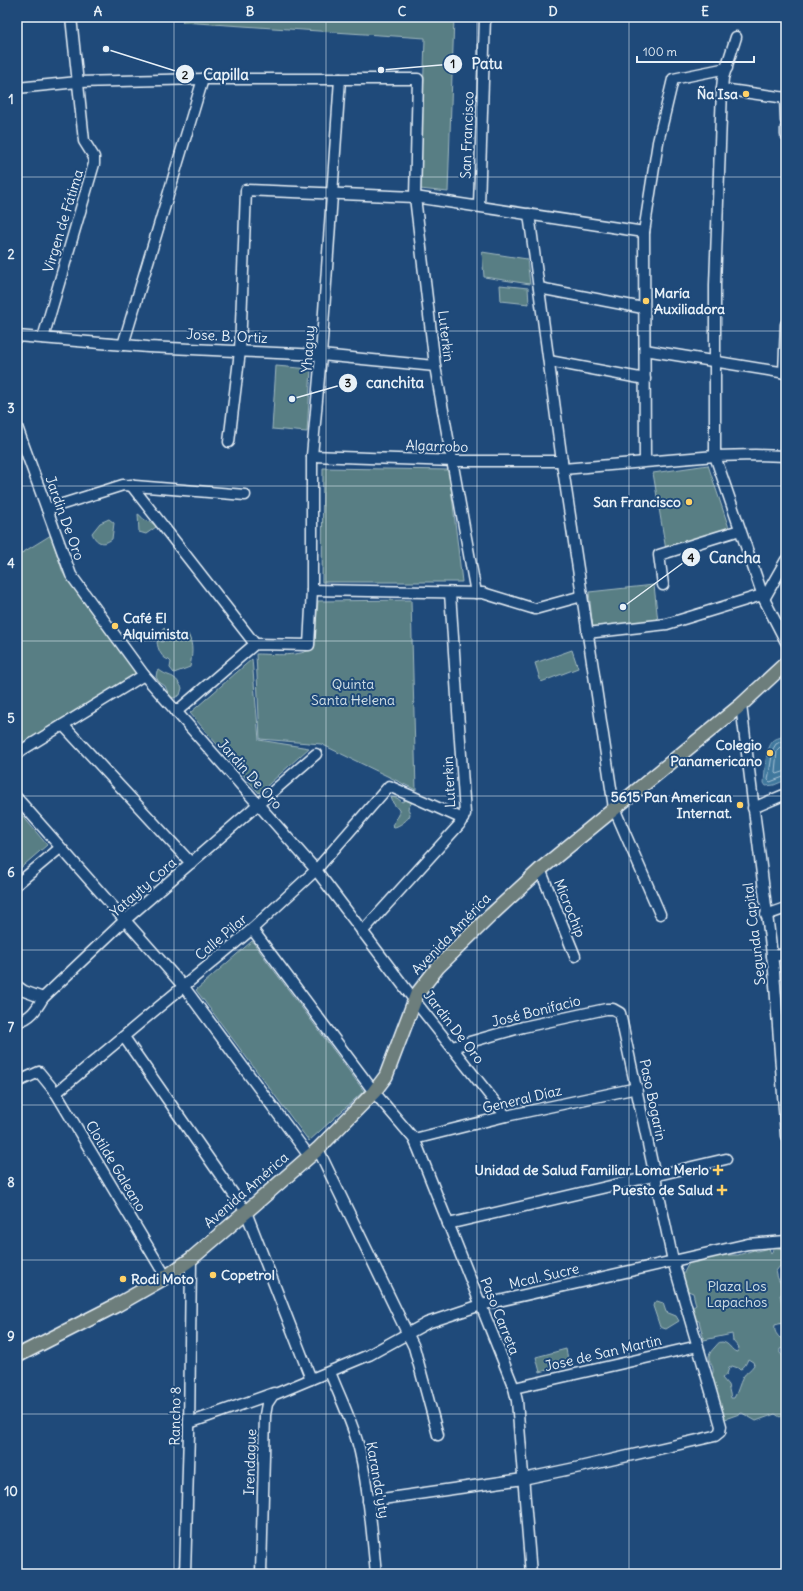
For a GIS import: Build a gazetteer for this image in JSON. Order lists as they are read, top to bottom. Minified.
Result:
{"streets":{"main road":["Avenida América"],"street":["San Francisco","Virgen de Fátima","Jose. B. Ortiz","Luterkin","Yhaguy","Algarrobo","Jardin De Oro","Yatayty Cora","Microchip","Segunda Capital","Calle Pilar","José Bonifacio","General Díaz","Paso Bogarin","Clotilde Galeano","Mcal. Sucre","Paso Carreta","Jose de San Martin","Rancho 8","Irendague","Karanda'yty"]},"crossings":[["Virgen de Fátima","Jose. B. Ortiz"],["Jose. B. Ortiz","Luterkin"],["Jose. B. Ortiz","Yhaguy"],["Luterkin","Yhaguy"],["Luterkin","Algarrobo"],["Luterkin","Jardin De Oro"],["Luterkin","Calle Pilar"],["Yhaguy","Algarrobo"],["Jardin De Oro","Yatayty Cora"],["Jardin De Oro","Avenida América"],["Jardin De Oro","Calle Pilar"],["Jardin De Oro","José Bonifacio"],["Jardin De Oro","General Díaz"],["Microchip","Avenida América"],["Avenida América","Segunda Capital"],["Avenida América","Clotilde Galeano"],["Avenida América","Paso Carreta"],["Avenida América","Rancho 8"],["Calle Pilar","Clotilde Galeano"],["Calle Pilar","Paso Carreta"],["José Bonifacio","Paso Bogarin"],["General Díaz","Paso Bogarin"],["General Díaz","Paso Carreta"],["Paso Bogarin","Mcal. Sucre"],["Paso Bogarin","Paso Carreta"],["Paso Bogarin","Jose de San Martin"],["Mcal. Sucre","Paso Carreta"],["Mcal. Sucre","Karanda'yty"],["Paso Carreta","Jose de San Martin"]],"parks":["Quinta Santa Helena","Plaza Los Lapachos"],"places":{"other":["Capilla","Patu","Ña Isa","María Auxiliadora","canchita","San Francisco","Cancha","Café El Alquimista","Colegio Panamericano","5615 Pan American Internat.","Copetrol","Rodi Moto"],"health":["Unidad de Salud Familiar Loma Merlo","Puesto de Salud"]},"scale_bar":"100 m","grid":{"columns":["A","B","C","D","E"],"rows":["1","2","3","4","5","6","7","8","9","10"]}}
